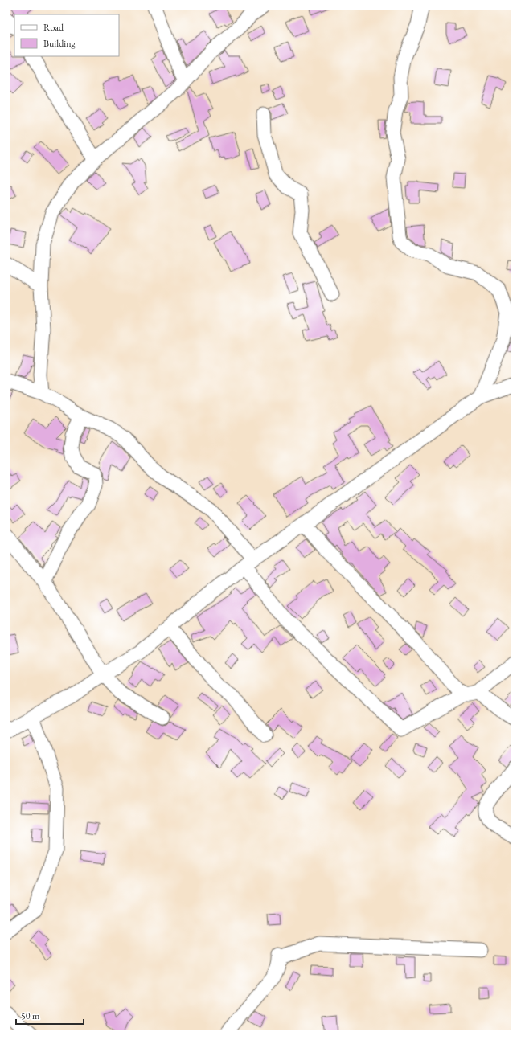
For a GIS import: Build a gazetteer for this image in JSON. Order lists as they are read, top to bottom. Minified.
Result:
{"legend":["Road","Building"],"scale_bar":"50 m"}
